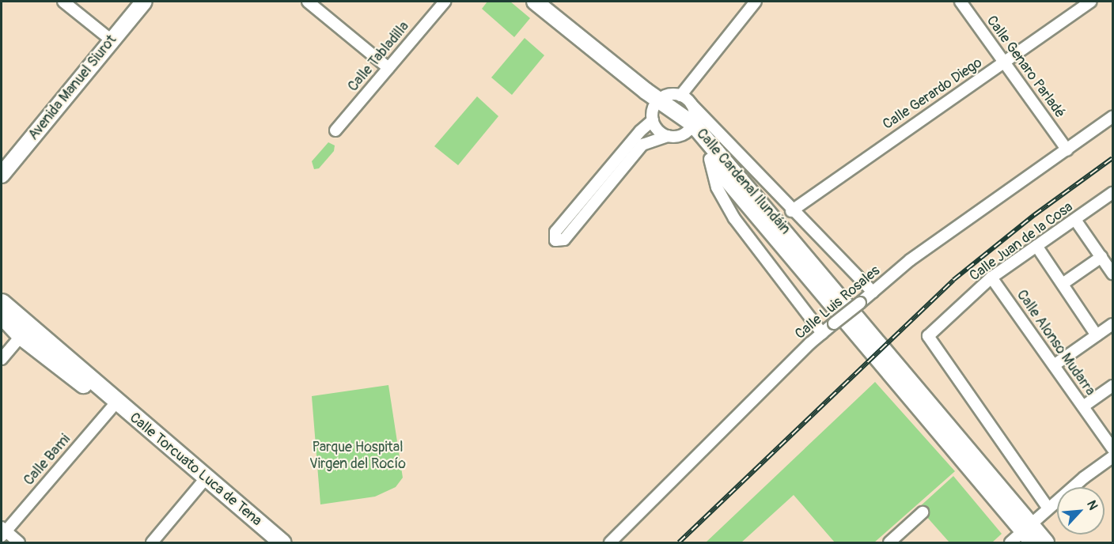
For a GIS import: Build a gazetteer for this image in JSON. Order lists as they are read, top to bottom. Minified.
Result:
{"streets":{"main road":["Avenida Manuel Siurot","Calle Cardenal Ilundáin","Calle Torcuato Luca de Tena"],"street":["Calle Tabladilla","Calle Genaro Parladé","Calle Gerardo Diego","Calle Juan de la Cosa","Calle Luis Rosales","Calle Alonso Mudarra","Calle Bami"]},"crossings":[["Calle Genaro Parladé","Calle Gerardo Diego"],["Calle Genaro Parladé","Calle Luis Rosales"],["Calle Gerardo Diego","Calle Cardenal Ilundáin"],["Calle Cardenal Ilundáin","Calle Luis Rosales"],["Calle Juan de la Cosa","Calle Alonso Mudarra"],["Calle Bami","Calle Torcuato Luca de Tena"]],"parks":["Parque Hospital Virgen del Rocío"],"north":"top right"}
